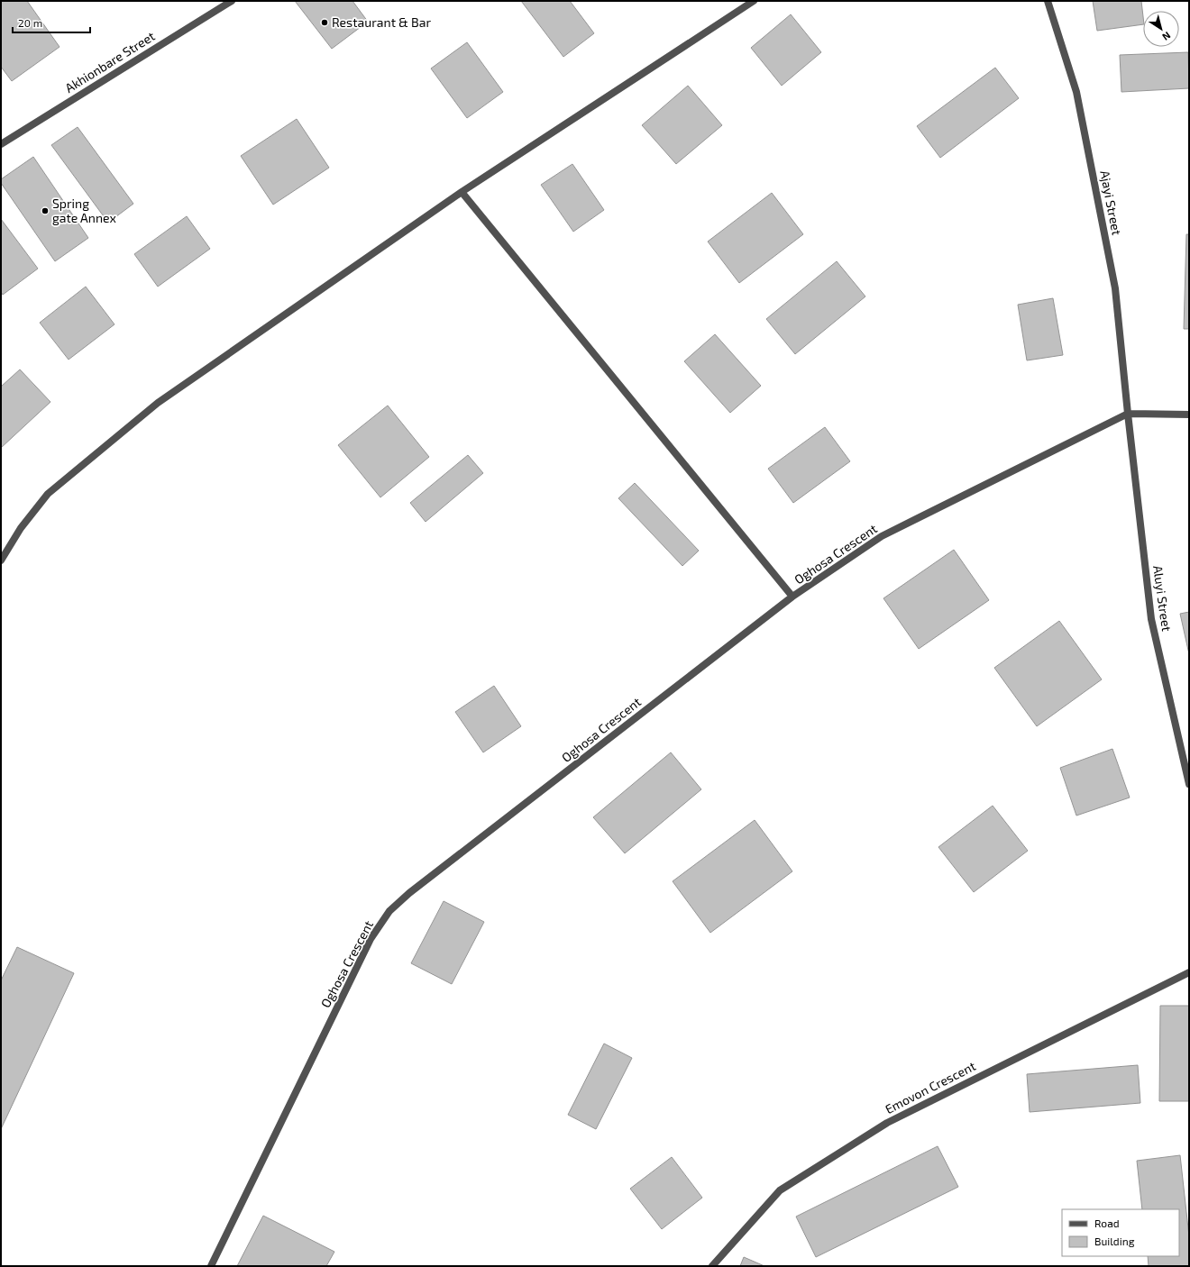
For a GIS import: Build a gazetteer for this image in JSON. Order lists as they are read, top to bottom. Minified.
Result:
{"streets":{"street":["Akhionbare Street","Ajayi Street","Oghosa Crescent","Aluyi Street","Emovon Crescent"]},"crossings":[["Ajayi Street","Oghosa Crescent"],["Ajayi Street","Aluyi Street"],["Oghosa Crescent","Aluyi Street"]],"places":["Restaurant & Bar","Spring gate Annex"],"legend":["Road","Building"],"scale_bar":"20 m","north":"bottom right"}
